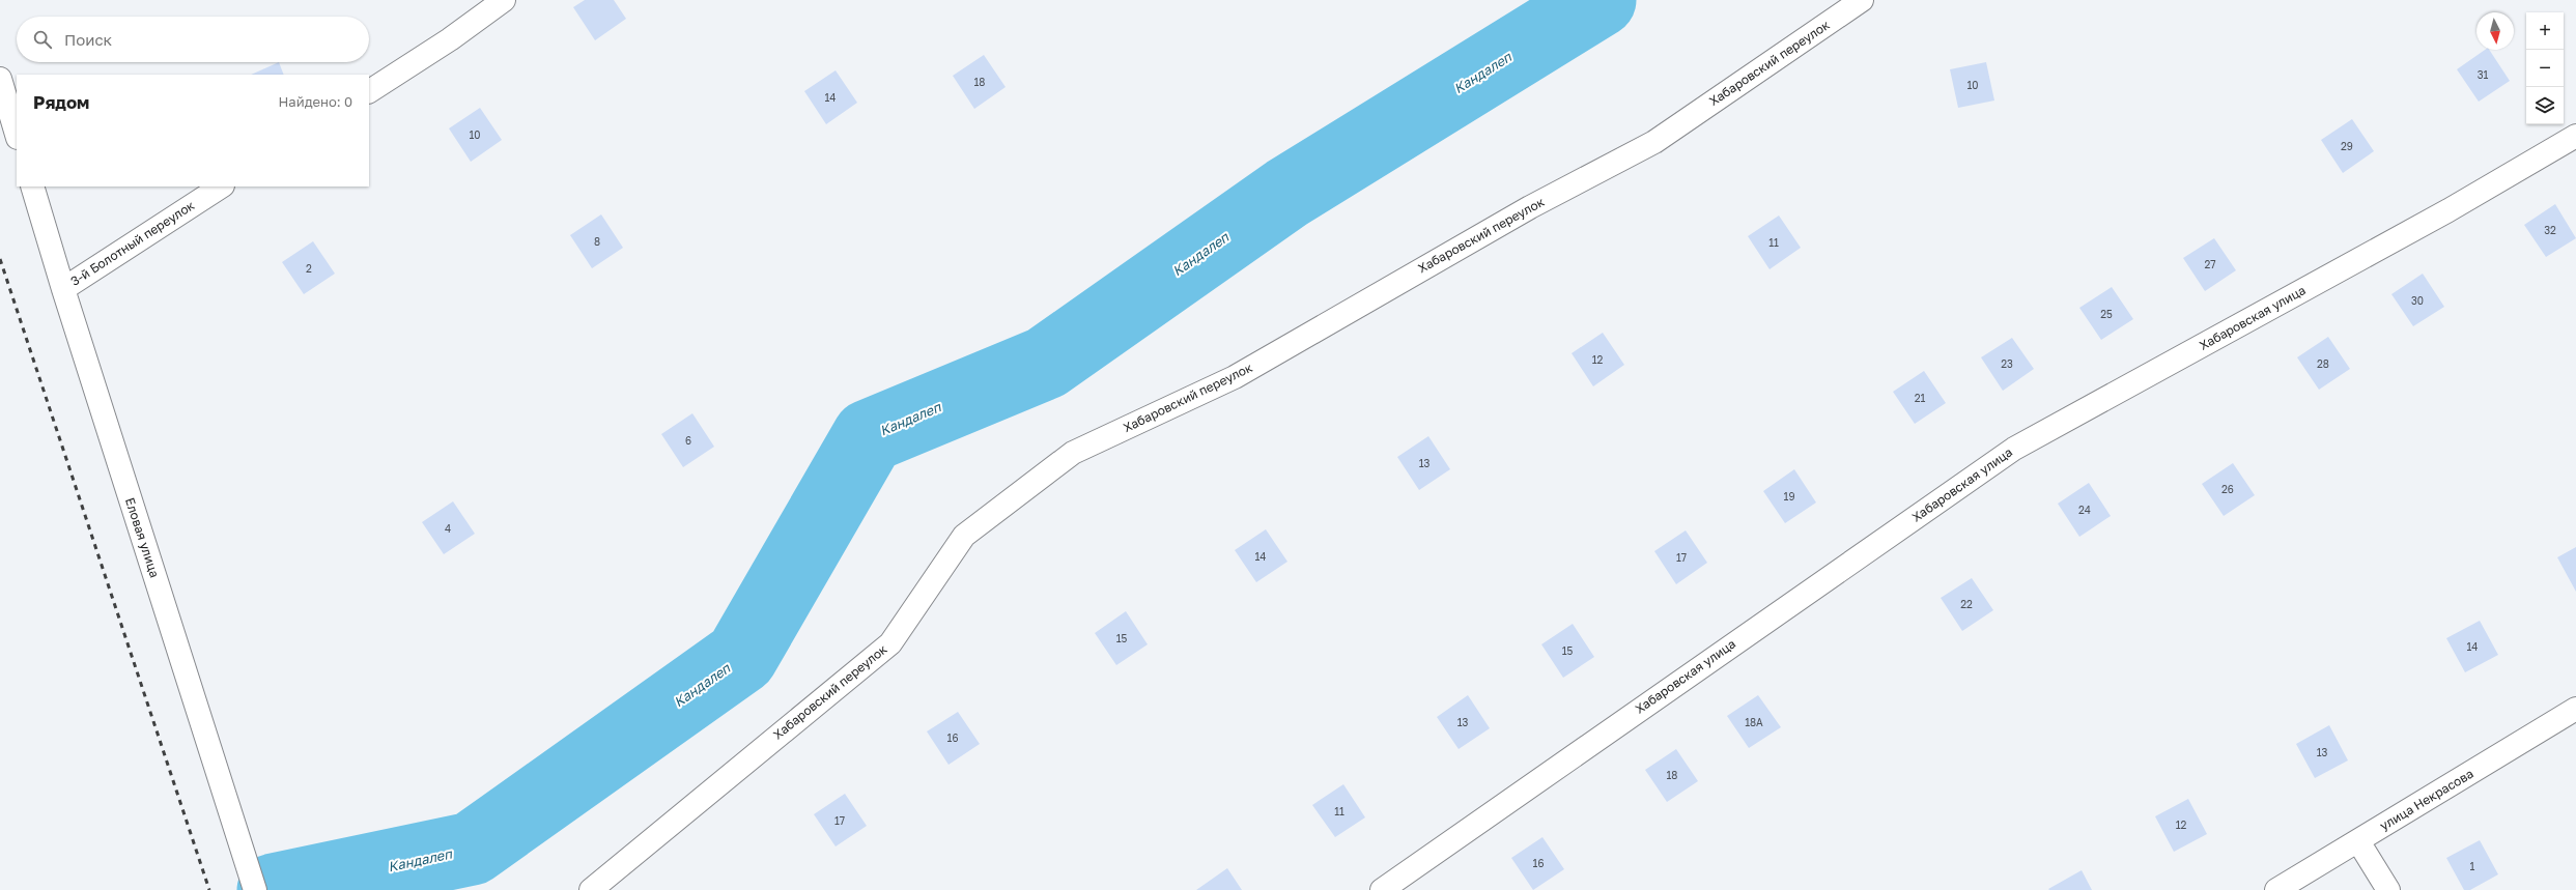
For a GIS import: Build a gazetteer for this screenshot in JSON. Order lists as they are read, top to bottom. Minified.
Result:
{"streets":{"street":["Хабаровский переулок","3-й Болотный переулок","Хабаровская улица","Еловая улица","улица Некрасова"]},"crossings":[["3-й Болотный переулок","Еловая улица"]],"water":["Кандалеп"],"house_numbers":["31","18","10","14","10","29","32","8","11","27","2","30","25","12","23","28","21","6","13","26","19","24","4","14","17","22","15","14","15","13","18А","16","13","18","11","17","12","16","1"],"north":"bottom","page":{"map_buttons":["+","−"],"search":"Поиск","heading":["Рядом","Найдено: 0"]}}
